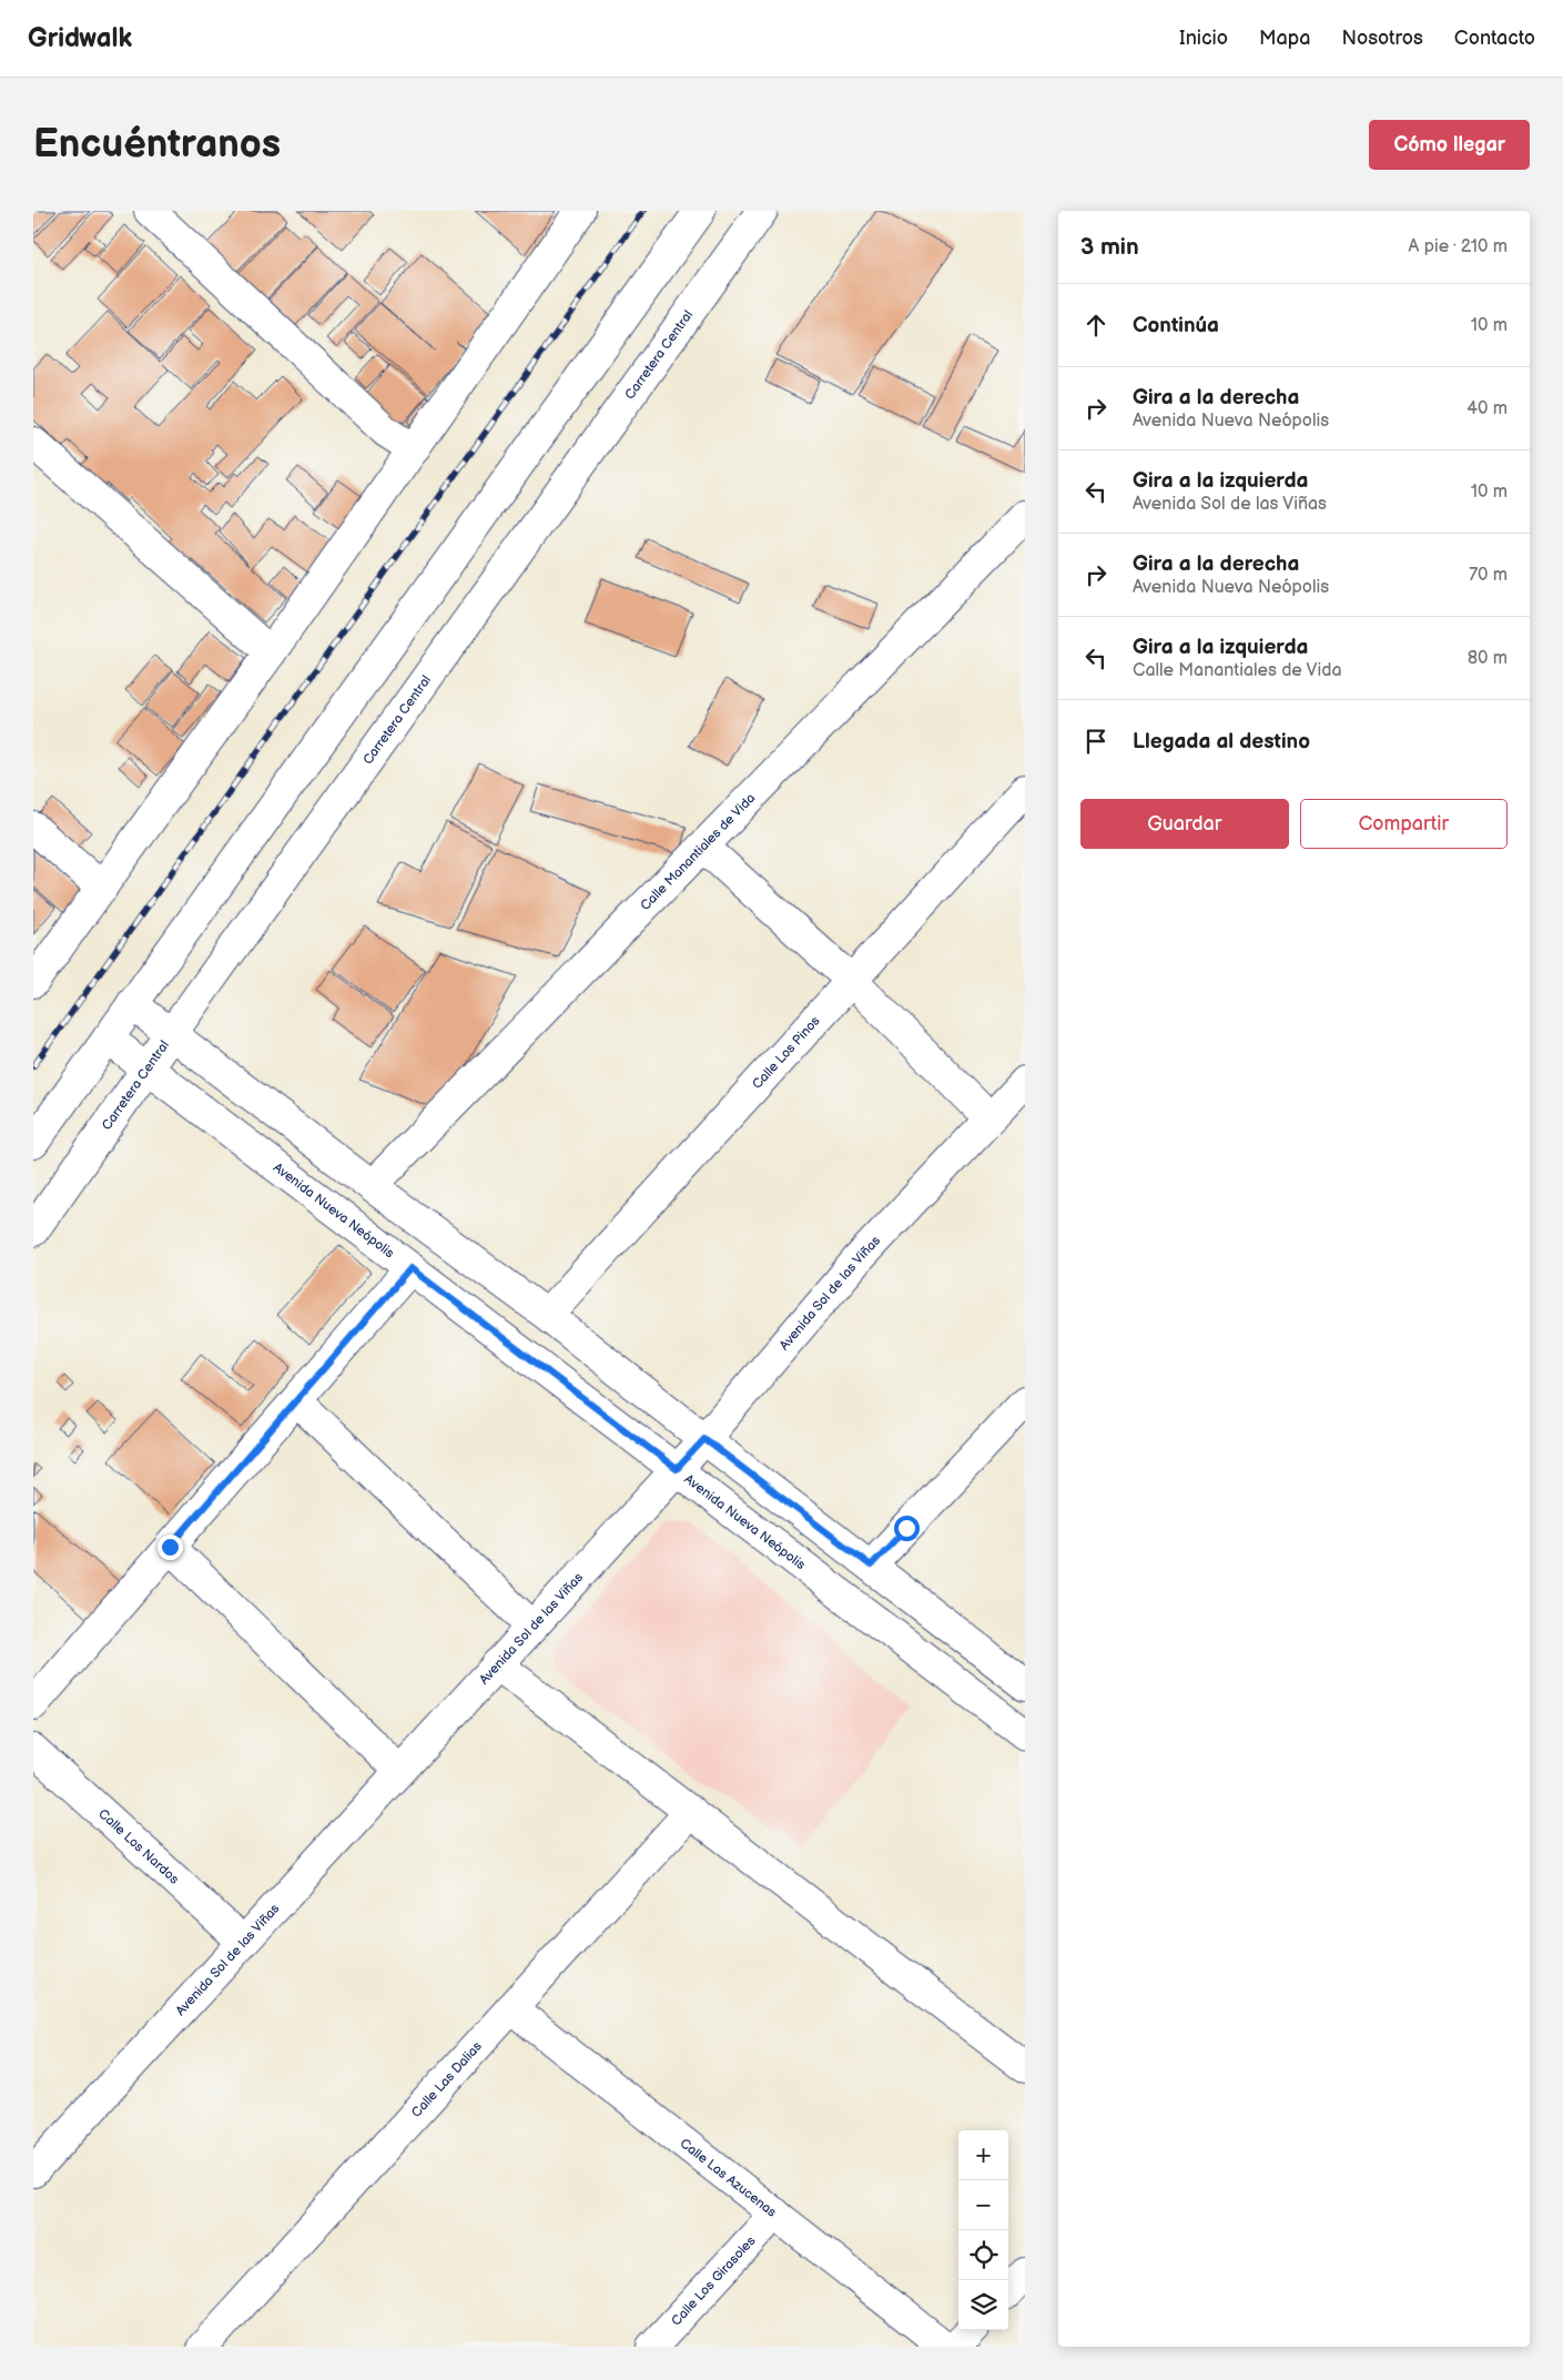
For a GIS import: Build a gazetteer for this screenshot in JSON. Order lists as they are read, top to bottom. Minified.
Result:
{"streets":{"main road":["Carretera Central","Calle Manantiales de Vida","Calle Los Pinos","Avenida Nueva Neópolis","Avenida Sol de las Viñas","Calle Los Nardos","Calle Las Dalias","Calle Las Azucenas","Calle Los Girasoles"]},"crossings":[["Carretera Central","Avenida Nueva Neópolis"],["Avenida Nueva Neópolis","Avenida Sol de las Viñas"],["Avenida Sol de las Viñas","Calle Los Nardos"],["Calle Las Dalias","Calle Las Azucenas"],["Calle Las Azucenas","Calle Los Girasoles"]],"page":{"header":"Gridwalk","nav":["Inicio","Mapa","Nosotros","Contacto"],"buttons":["Cómo llegar",["Guardar","Compartir"]],"title":"Encuéntranos","heading":["3 min","A pie · 210 m"],"list":[["Continúa","10 m"],["Gira a la derecha","Avenida Nueva Neópolis","40 m"],["Gira a la izquierda","Avenida Sol de las Viñas","10 m"],["Gira a la derecha","Avenida Nueva Neópolis","70 m"],["Gira a la izquierda","Calle Manantiales de Vida","80 m"],"Llegada al destino"],"map_buttons":["+","−"]}}
